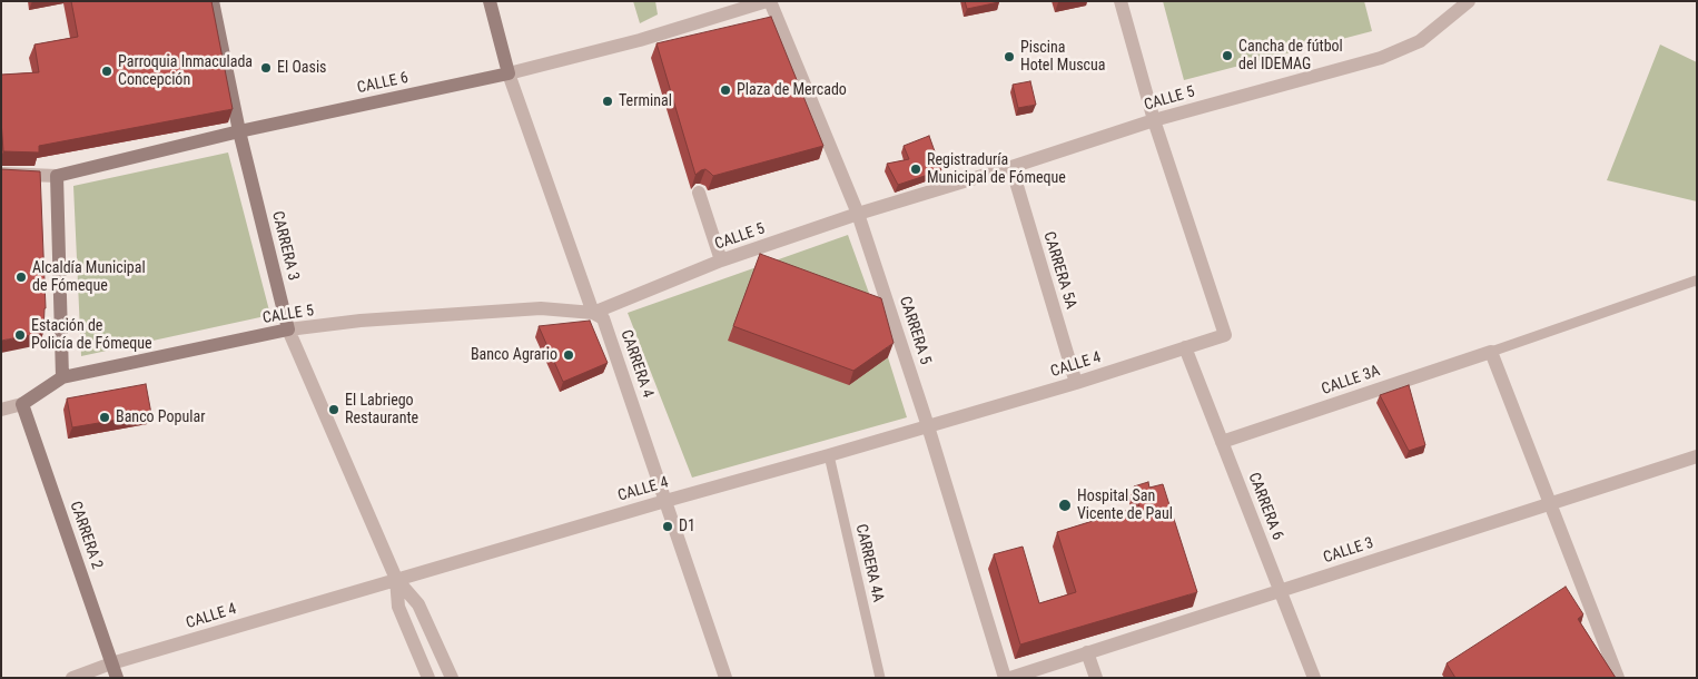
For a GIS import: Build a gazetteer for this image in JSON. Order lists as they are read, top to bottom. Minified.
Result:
{"streets":{"street":["CALLE 6","CALLE 5","CARRERA 3","CARRERA 5A","CARRERA 5","CARRERA 4","CALLE 4","CALLE 3A","CARRERA 6","CARRERA 2","CALLE 3"],"lane":["CARRERA 4A"]},"crossings":[["CALLE 6","CARRERA 3"],["CALLE 6","CARRERA 5"],["CALLE 6","CARRERA 4"],["CALLE 5","CARRERA 3"],["CALLE 5","CARRERA 5A"],["CALLE 5","CARRERA 5"],["CALLE 5","CARRERA 4"],["CALLE 5","CALLE 4"],["CALLE 5","CARRERA 2"],["CARRERA 3","CALLE 4"],["CARRERA 5A","CALLE 4"],["CARRERA 5","CALLE 4"],["CARRERA 4","CALLE 4"],["CALLE 4","CARRERA 6"],["CALLE 4","CARRERA 2"],["CALLE 4","CARRERA 4A"],["CALLE 3A","CARRERA 6"],["CARRERA 6","CALLE 3"]],"places":["Cancha de fútbol del IDEMAG","Piscina Hotel Muscua","El Oasis","Parroquia Inmaculada Concepción","Plaza de Mercado","Terminal","Registraduría Municipal de Fómeque","Alcaldía Municipal de Fómeque","Estación de Policía de Fómeque","Banco Agrario","El Labriego Restaurante","Banco Popular","Hospital San Vicente de Paul","D1"]}
